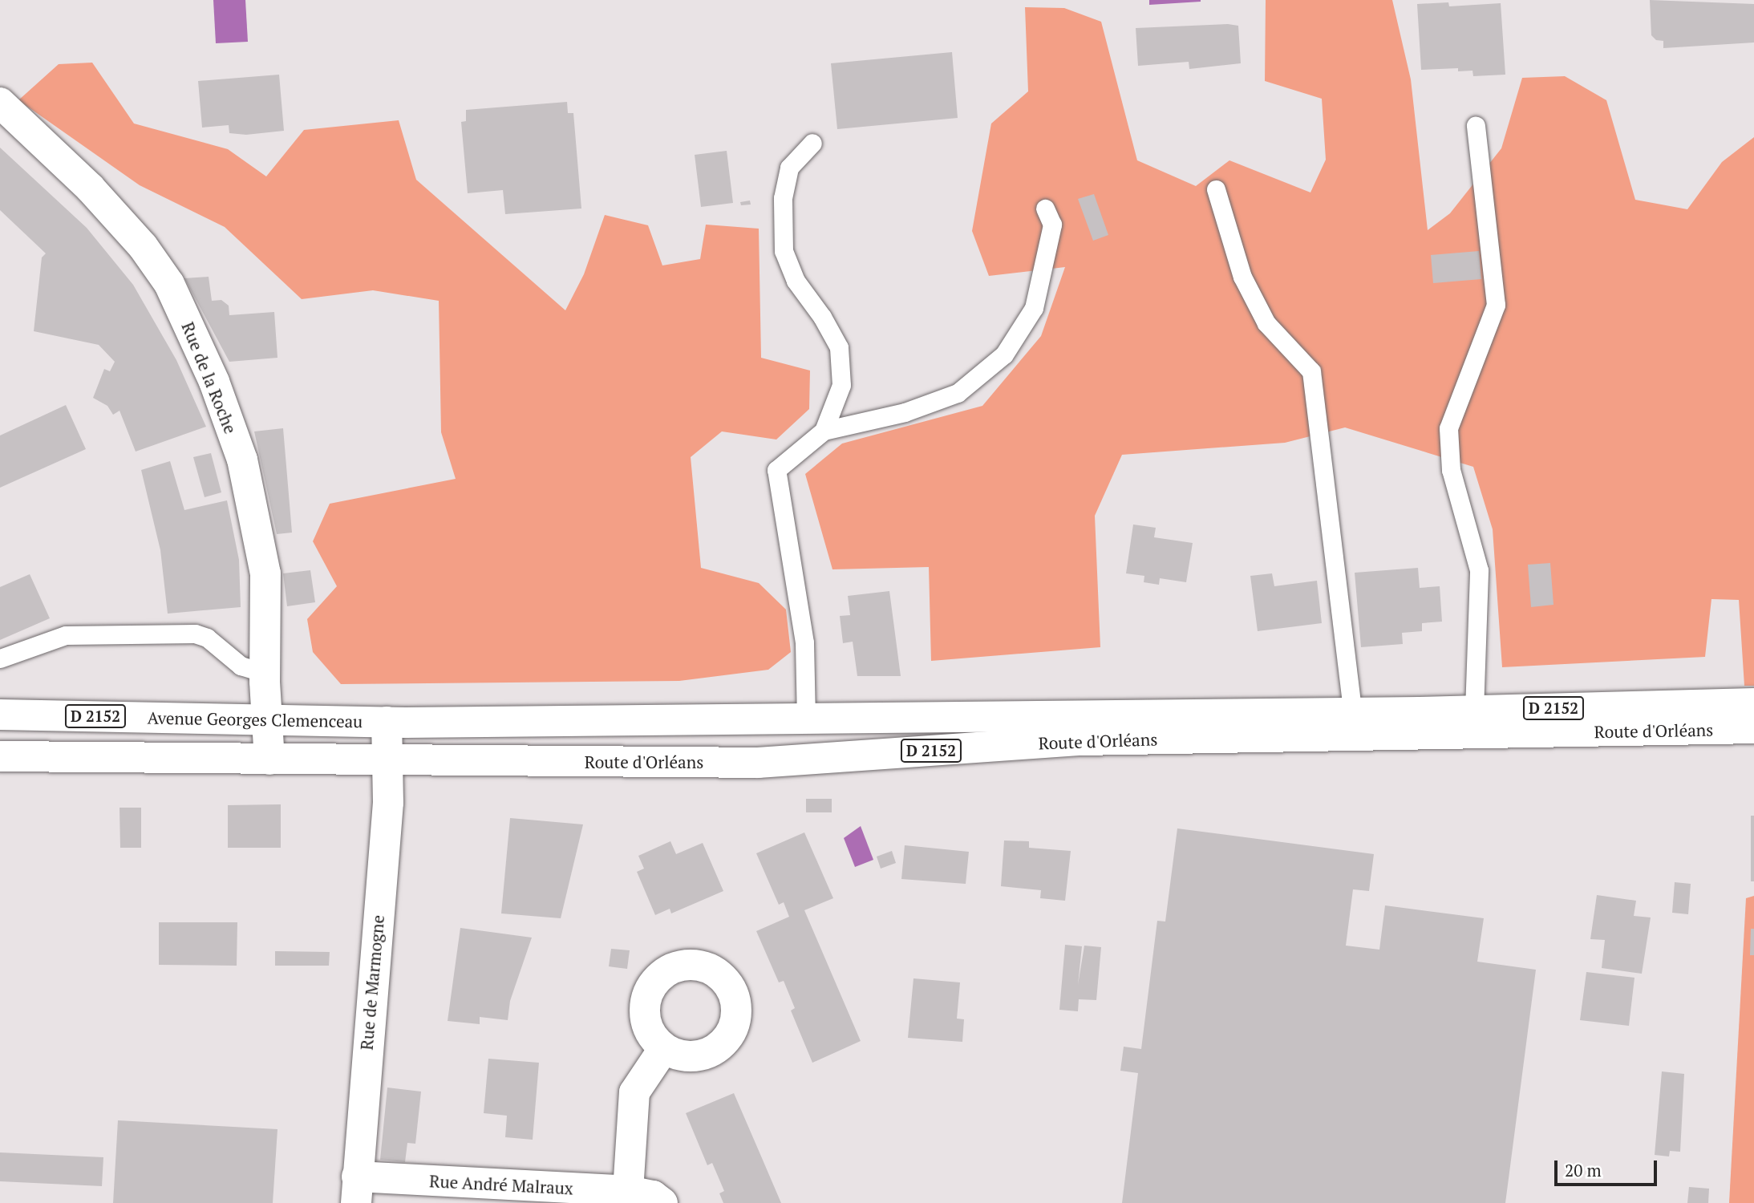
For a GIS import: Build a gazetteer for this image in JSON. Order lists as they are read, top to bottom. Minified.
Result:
{"streets":{"main road":["Rue de la Roche","D 2152","Avenue Georges Clemenceau","Route d'Orléans","Rue de Marmogne","Rue André Malraux"]},"crossings":[["Rue de la Roche","Avenue Georges Clemenceau"],["Avenue Georges Clemenceau","Route d'Orléans"],["Avenue Georges Clemenceau","Rue de Marmogne"],["Route d'Orléans","Rue de Marmogne"],["Rue de Marmogne","Rue André Malraux"]],"scale_bar":"20 m"}
